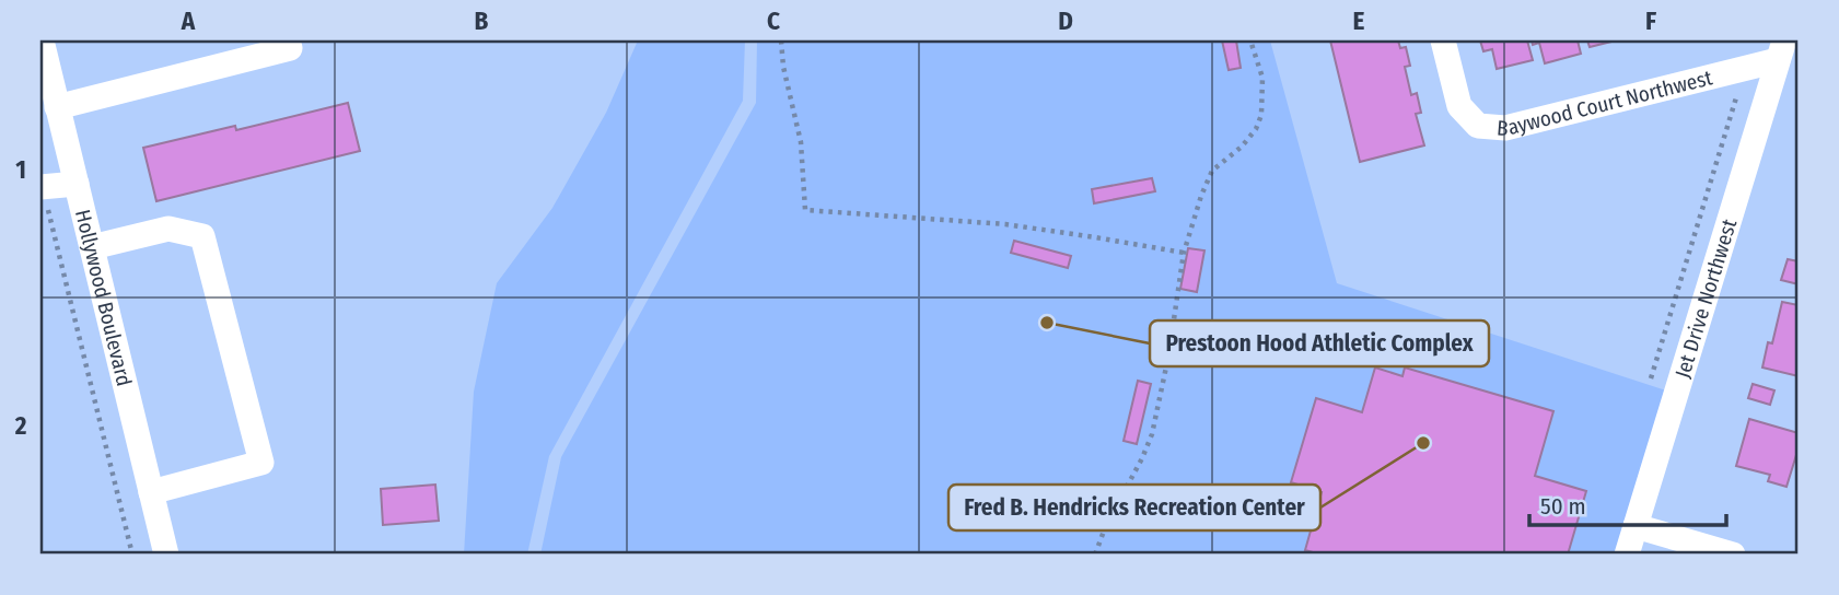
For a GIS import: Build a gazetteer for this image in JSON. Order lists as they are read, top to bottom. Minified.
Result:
{"streets":{"street":["Baywood Court Northwest","Hollywood Boulevard","Jet Drive Northwest"]},"crossings":[["Baywood Court Northwest","Jet Drive Northwest"]],"places":["Prestoon Hood Athletic Complex","Fred B. Hendricks Recreation Center"],"scale_bar":"50 m","grid":{"columns":["A","B","C","D","E","F"],"rows":["1","2"]}}
